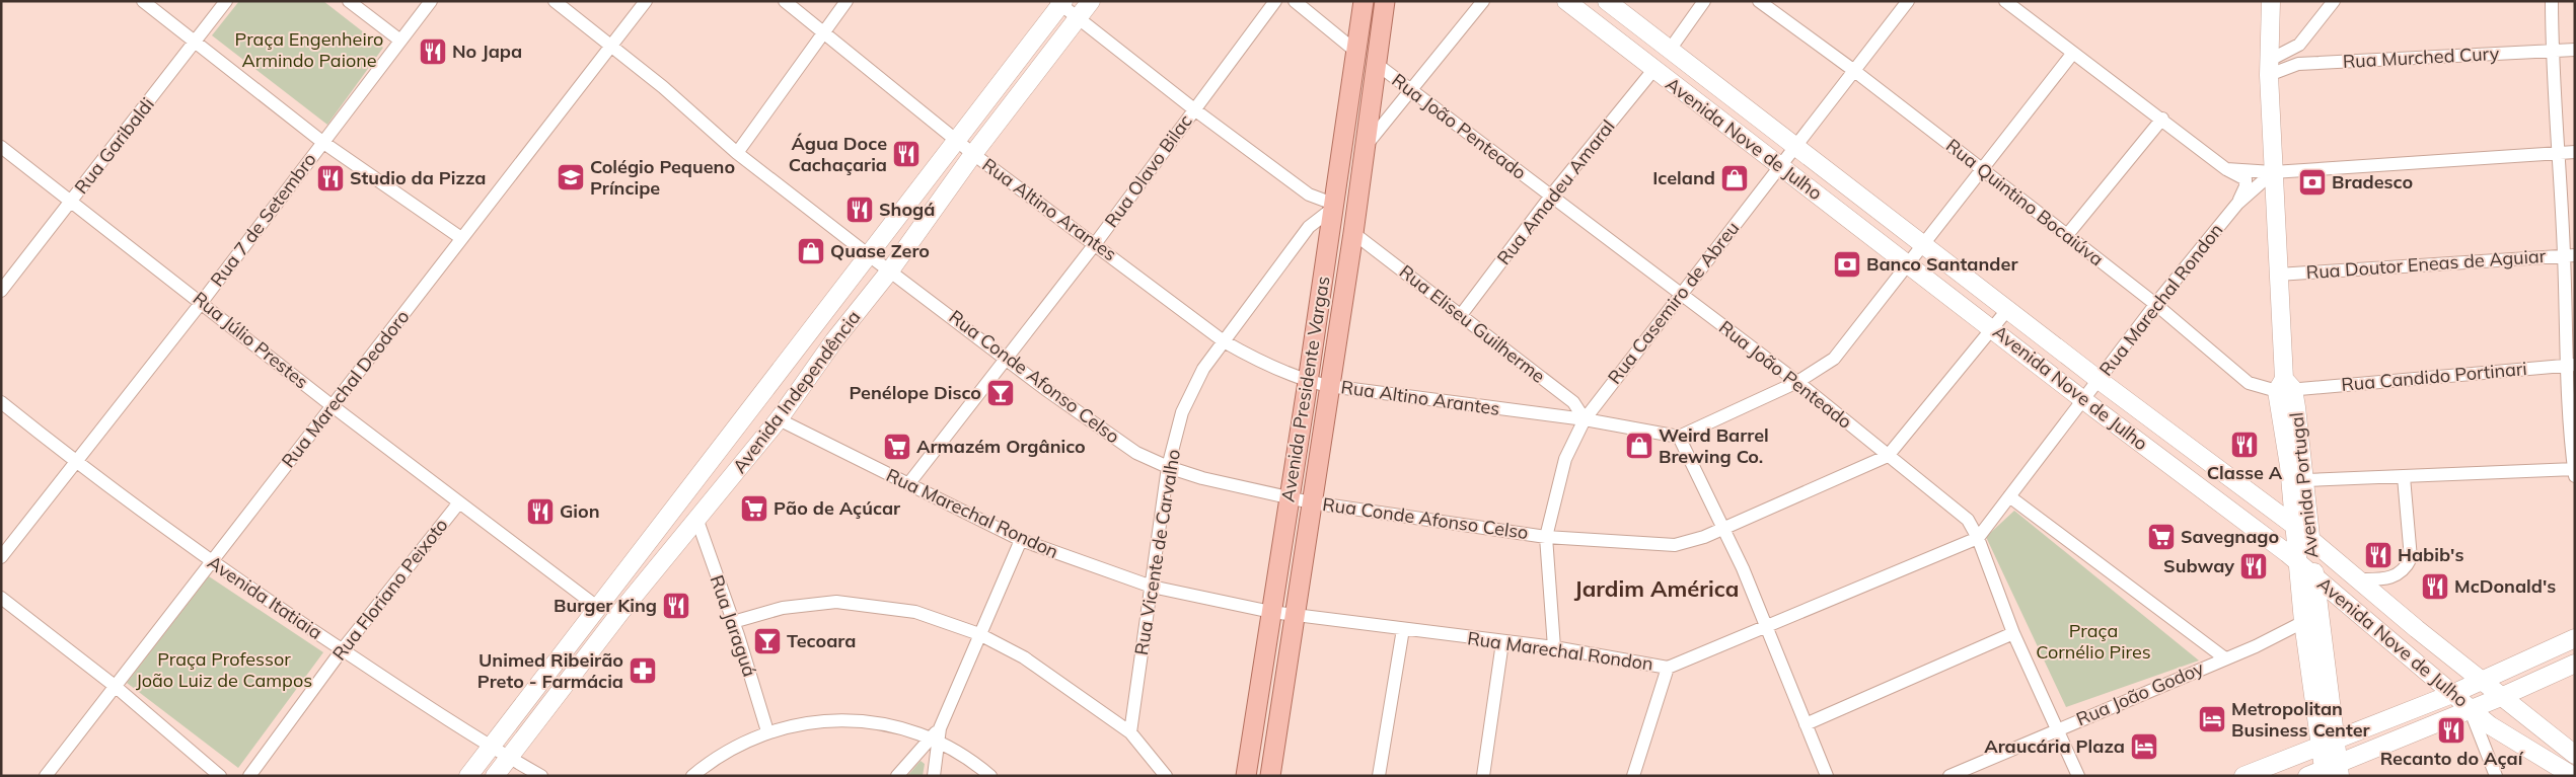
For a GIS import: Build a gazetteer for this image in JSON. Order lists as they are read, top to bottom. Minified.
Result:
{"streets":{"main road":["Avenida Nove de Julho","Avenida Presidente Vargas","Avenida Independência","Avenida Portugal"],"street":["Rua Murched Cury","Rua João Penteado","Rua Garibaldi","Rua Olavo Bilac","Rua Amadeu Amaral","Rua Quintino Bocaiúva","Rua Altino Arantes","Rua 7 de Setembro","Rua Doutor Eneas de Aguiar","Rua Marechal Rondon","Rua Casemiro de Abreu","Rua Eliseu Guilherme","Rua Júlio Prestes","Rua Conde Afonso Celso","Rua Candido Portinari","Rua Marechal Deodoro","Rua Vicente de Carvalho","Rua Floriano Peixoto","Avenida Itatiaia","Rua Jaraguá","Rua João Godoy"]},"crossings":[["Rua Murched Cury","Avenida Portugal"],["Rua João Penteado","Rua Amadeu Amaral"],["Rua João Penteado","Rua Marechal Rondon"],["Rua João Penteado","Rua Casemiro de Abreu"],["Rua João Penteado","Rua Conde Afonso Celso"],["Rua João Penteado","Avenida Presidente Vargas"],["Rua João Penteado","Rua João Godoy"],["Avenida Nove de Julho","Rua Amadeu Amaral"],["Avenida Nove de Julho","Rua Marechal Rondon"],["Avenida Nove de Julho","Rua Casemiro de Abreu"],["Avenida Nove de Julho","Rua Conde Afonso Celso"],["Avenida Nove de Julho","Avenida Portugal"],["Rua Garibaldi","Rua Júlio Prestes"],["Rua Olavo Bilac","Rua Altino Arantes"],["Rua Olavo Bilac","Rua Marechal Rondon"],["Rua Olavo Bilac","Rua Conde Afonso Celso"],["Rua Amadeu Amaral","Rua Eliseu Guilherme"],["Rua Quintino Bocaiúva","Rua Marechal Rondon"],["Rua Quintino Bocaiúva","Rua Casemiro de Abreu"],["Rua Quintino Bocaiúva","Rua Candido Portinari"],["Rua Quintino Bocaiúva","Avenida Portugal"],["Rua Altino Arantes","Rua Casemiro de Abreu"],["Rua Altino Arantes","Rua Eliseu Guilherme"],["Rua Altino Arantes","Avenida Presidente Vargas"],["Rua Altino Arantes","Avenida Independência"],["Rua Altino Arantes","Rua Vicente de Carvalho"],["Rua 7 de Setembro","Rua Júlio Prestes"],["Rua 7 de Setembro","Avenida Itatiaia"],["Rua Doutor Eneas de Aguiar","Avenida Portugal"],["Rua Marechal Rondon","Rua Casemiro de Abreu"],["Rua Marechal Rondon","Avenida Presidente Vargas"],["Rua Marechal Rondon","Avenida Independência"],["Rua Marechal Rondon","Avenida Portugal"],["Rua Marechal Rondon","Rua Vicente de Carvalho"],["Rua Casemiro de Abreu","Rua Eliseu Guilherme"],["Rua Casemiro de Abreu","Rua Conde Afonso Celso"],["Rua Eliseu Guilherme","Avenida Presidente Vargas"],["Rua Júlio Prestes","Rua Marechal Deodoro"],["Rua Júlio Prestes","Avenida Independência"],["Rua Júlio Prestes","Rua Floriano Peixoto"],["Rua Conde Afonso Celso","Rua Marechal Deodoro"],["Rua Conde Afonso Celso","Avenida Presidente Vargas"],["Rua Conde Afonso Celso","Avenida Independência"],["Rua Conde Afonso Celso","Rua Vicente de Carvalho"],["Rua Candido Portinari","Avenida Portugal"],["Rua Marechal Deodoro","Avenida Itatiaia"],["Avenida Presidente Vargas","Rua Vicente de Carvalho"],["Avenida Independência","Avenida Itatiaia"],["Avenida Independência","Rua Jaraguá"],["Avenida Portugal","Rua João Godoy"],["Rua Floriano Peixoto","Avenida Itatiaia"]],"districts":["Jardim América"],"parks":["Praça Engenheiro Armindo Paione","Praça Cornélio Pires","Praça Professor João Luiz de Campos"],"places":{"restaurant":["No Japa","Água Doce Cachaçaria","Studio da Pizza","Shogá","Classe A","Gion","Habib's","Subway","McDonald's","Burger King","Recanto do Açaí"],"school or university":["Colégio Pequeno Príncipe"],"shop":["Iceland","Quase Zero","Weird Barrel Brewing Co."],"bank":["Bradesco","Banco Santander"],"bar":["Penélope Disco","Tecoara"],"supermarket":["Armazém Orgânico","Pão de Açúcar","Savegnago"],"pharmacy":["Unimed Ribeirão Preto - Farmácia"],"hotel":["Metropolitan Business Center","Araucária Plaza"]}}
